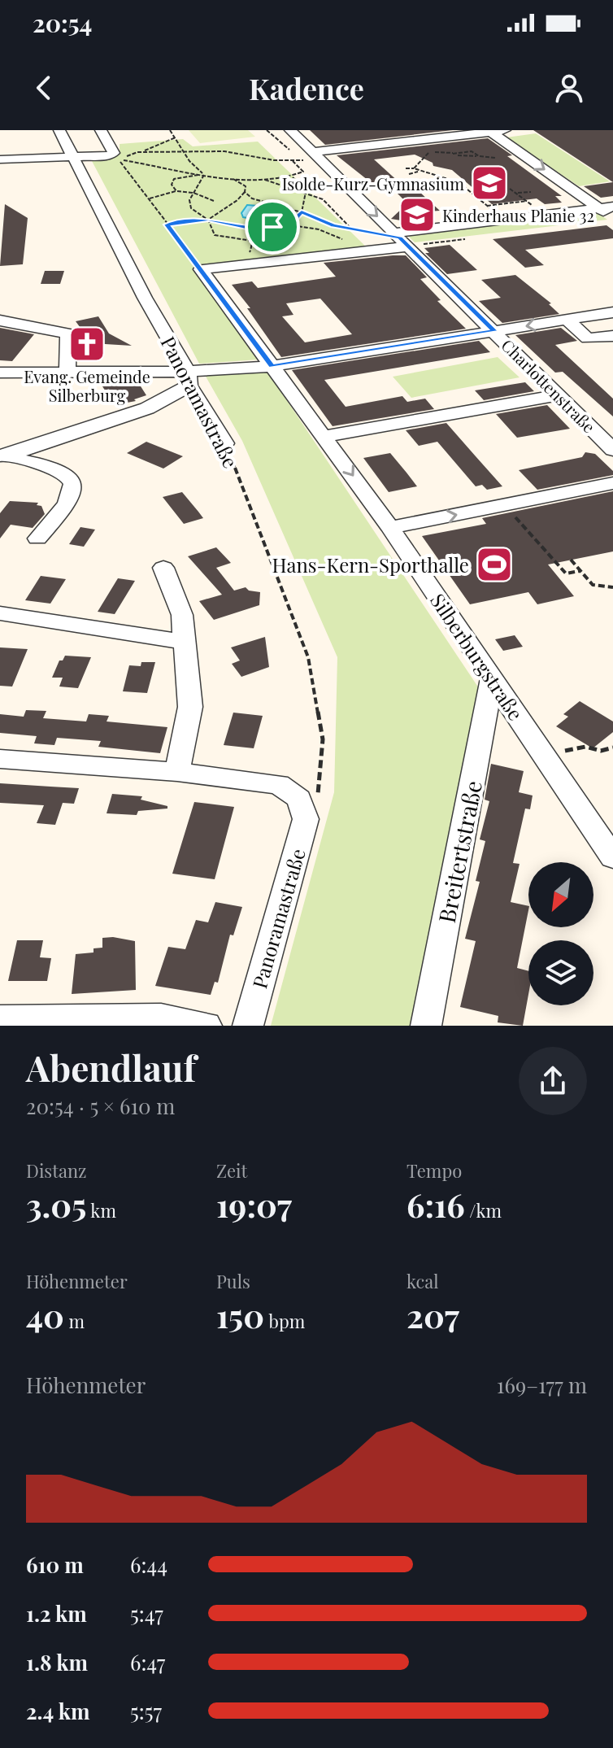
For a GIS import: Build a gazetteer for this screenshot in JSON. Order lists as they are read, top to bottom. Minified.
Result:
{"streets":{"street":["Charlottenstraße","Panoramastraße","Silberburgstraße","Breitertstraße"]},"crossings":[["Silberburgstraße","Breitertstraße"]],"places":{"school or university":["Isolde-Kurz-Gymnasium","Kinderhaus Planie 32"],"church":["Evang. Gemeinde Silberburg"],"sports":["Hans-Kern-Sporthalle"]},"north":"bottom left","page":{"status":"20:54","header":"Kadence","heading":["Abendlauf","20:54 · 5 × 610 m"],"stats":[["Distanz","3.05 km"],["Zeit","19:07"],["Tempo","6:16 /km"],["Höhenmeter","40 m"],["Puls","150 bpm"],["kcal","207"]],"chart":["Höhenmeter","169–177 m"],"list":[{"name":"610 m","note":"6:44"},{"name":"1.2 km","note":"5:47"},{"name":"1.8 km","note":"6:47"},{"name":"2.4 km","note":"5:57"}]}}
